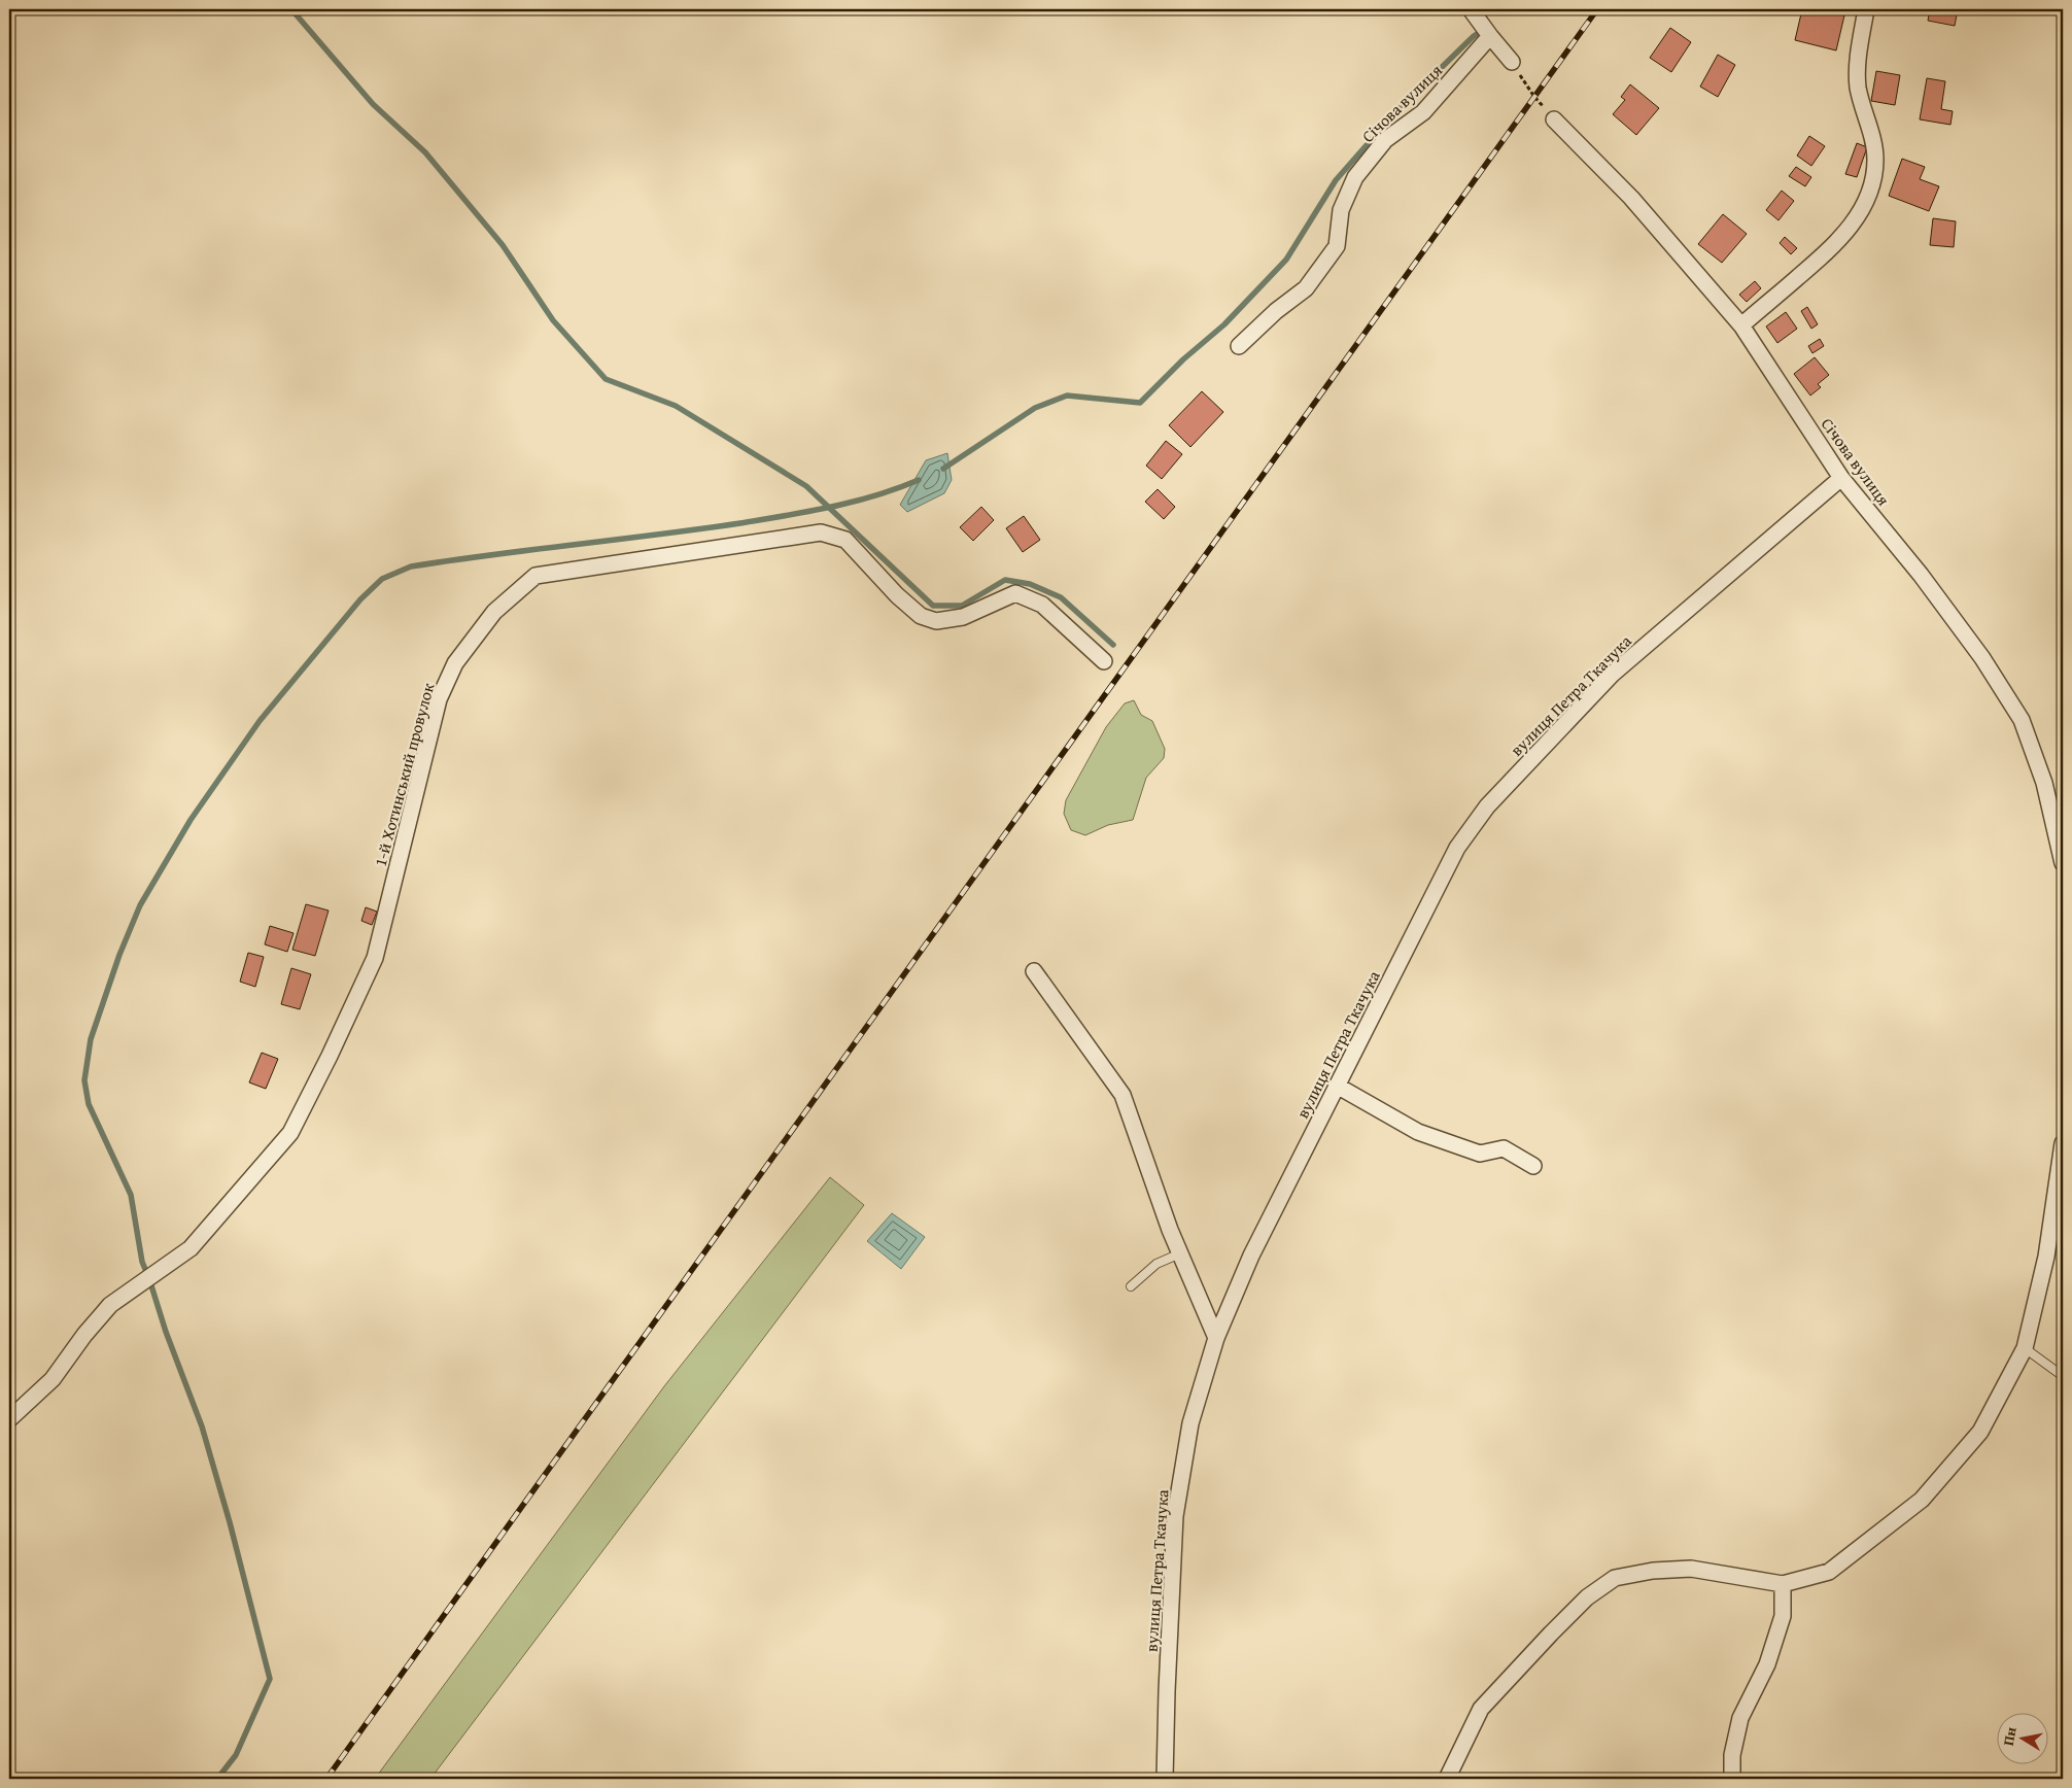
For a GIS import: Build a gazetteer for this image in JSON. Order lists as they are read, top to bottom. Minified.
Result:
{"streets":{"street":["Січова вулиця","вулиця Петра Ткачука","1-й Хотинський провулок"]},"crossings":[["Січова вулиця","вулиця Петра Ткачука"]],"north":"left"}
